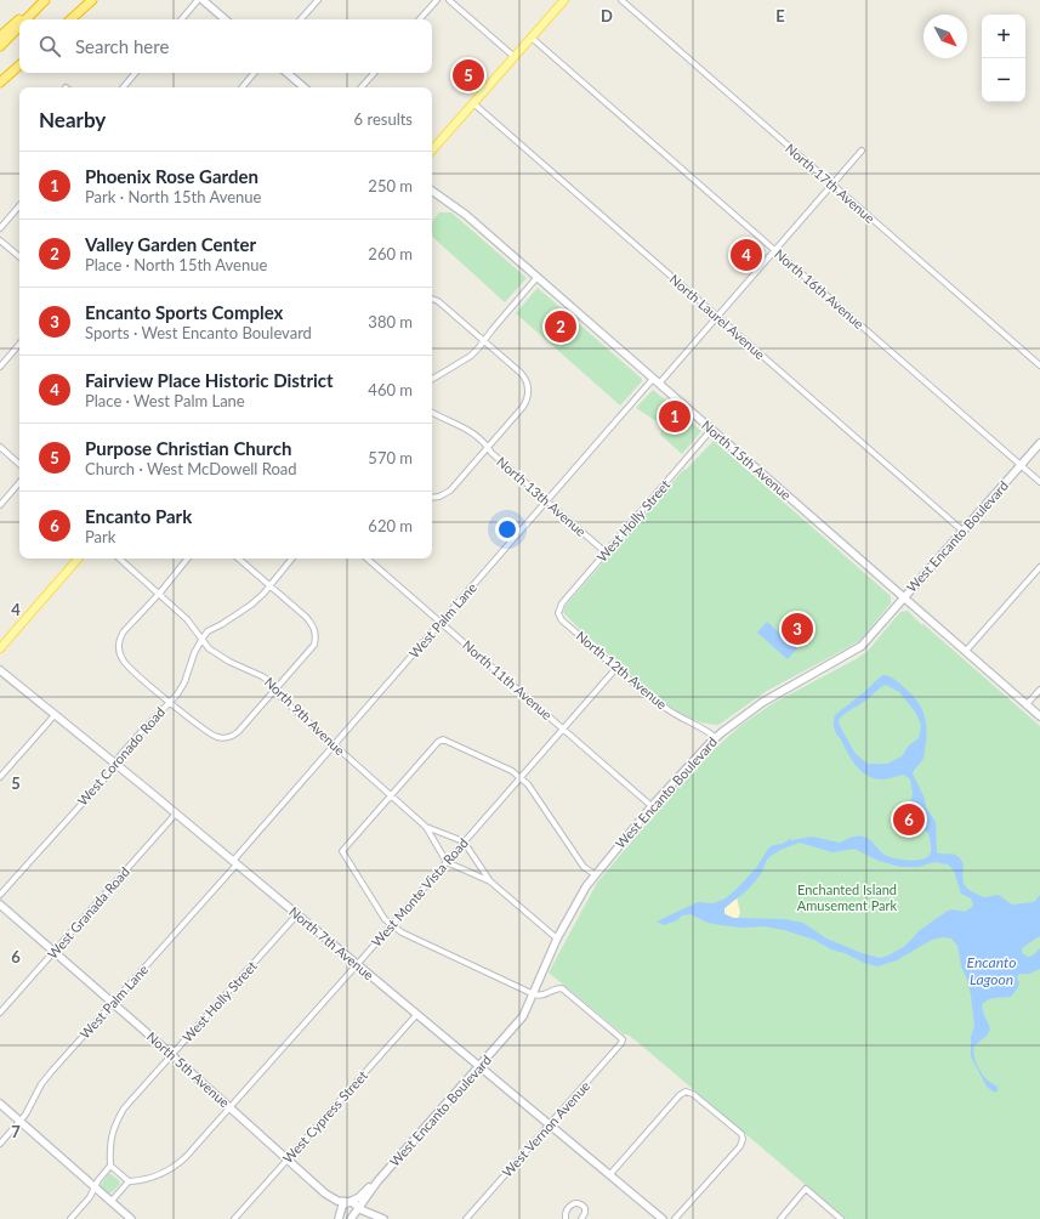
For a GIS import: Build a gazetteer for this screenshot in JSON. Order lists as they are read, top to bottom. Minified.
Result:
{"streets":{"street":["North 17th Avenue","North 16th Avenue","North Laurel Avenue","North 15th Avenue","North 13th Avenue","West Holly Street","West Encanto Boulevard","West Palm Lane","North 12th Avenue","North 11th Avenue","North 9th Avenue","West Coronado Road","West Monte Vista Road","West Granada Road","North 7th Avenue","North 5th Avenue","West Cypress Street","West Vernon Avenue"]},"crossings":[["North 17th Avenue","West Palm Lane"],["North 16th Avenue","West Encanto Boulevard"],["North 16th Avenue","West Palm Lane"],["North Laurel Avenue","West Encanto Boulevard"],["North Laurel Avenue","West Palm Lane"],["North 15th Avenue","West Holly Street"],["North 15th Avenue","West Encanto Boulevard"],["North 15th Avenue","West Palm Lane"],["North 13th Avenue","West Holly Street"],["North 13th Avenue","West Palm Lane"],["West Holly Street","North 12th Avenue"],["West Holly Street","North 7th Avenue"],["West Holly Street","North 5th Avenue"],["West Encanto Boulevard","North 12th Avenue"],["West Encanto Boulevard","North 11th Avenue"],["West Encanto Boulevard","North 7th Avenue"],["West Encanto Boulevard","North 5th Avenue"],["West Encanto Boulevard","West Vernon Avenue"],["West Palm Lane","North 11th Avenue"],["West Palm Lane","North 9th Avenue"],["West Palm Lane","North 7th Avenue"],["West Palm Lane","North 5th Avenue"],["North 12th Avenue","West Monte Vista Road"],["North 11th Avenue","West Monte Vista Road"],["North 9th Avenue","West Coronado Road"],["North 9th Avenue","West Monte Vista Road"],["West Coronado Road","North 7th Avenue"],["West Monte Vista Road","North 7th Avenue"],["West Monte Vista Road","North 5th Avenue"],["West Granada Road","North 7th Avenue"],["West Granada Road","North 5th Avenue"],["North 7th Avenue","West Cypress Street"],["North 7th Avenue","West Vernon Avenue"],["North 5th Avenue","West Cypress Street"]],"water":["Encanto Lagoon"],"parks":["Enchanted Island Amusement Park"],"north":"bottom right","page":{"map_buttons":["+","−"],"search":"Search here","pins":["5","4","2","1","3","6"],"heading":["Nearby","6 results"],"list":[{"mark":"1","name":"Phoenix Rose Garden","note":"Park · North 15th Avenue","value":"250 m"},{"mark":"2","name":"Valley Garden Center","note":"Place · North 15th Avenue","value":"260 m"},{"mark":"3","name":"Encanto Sports Complex","note":"Sports · West Encanto Boulevard","value":"380 m"},{"mark":"4","name":"Fairview Place Historic District","note":"Place · West Palm Lane","value":"460 m"},{"mark":"5","name":"Purpose Christian Church","note":"Church · West McDowell Road","value":"570 m"},{"mark":"6","name":"Encanto Park","note":"Park","value":"620 m"}]},"grid":{"columns":["D","E"],"rows":["4","5","6","7"]}}
